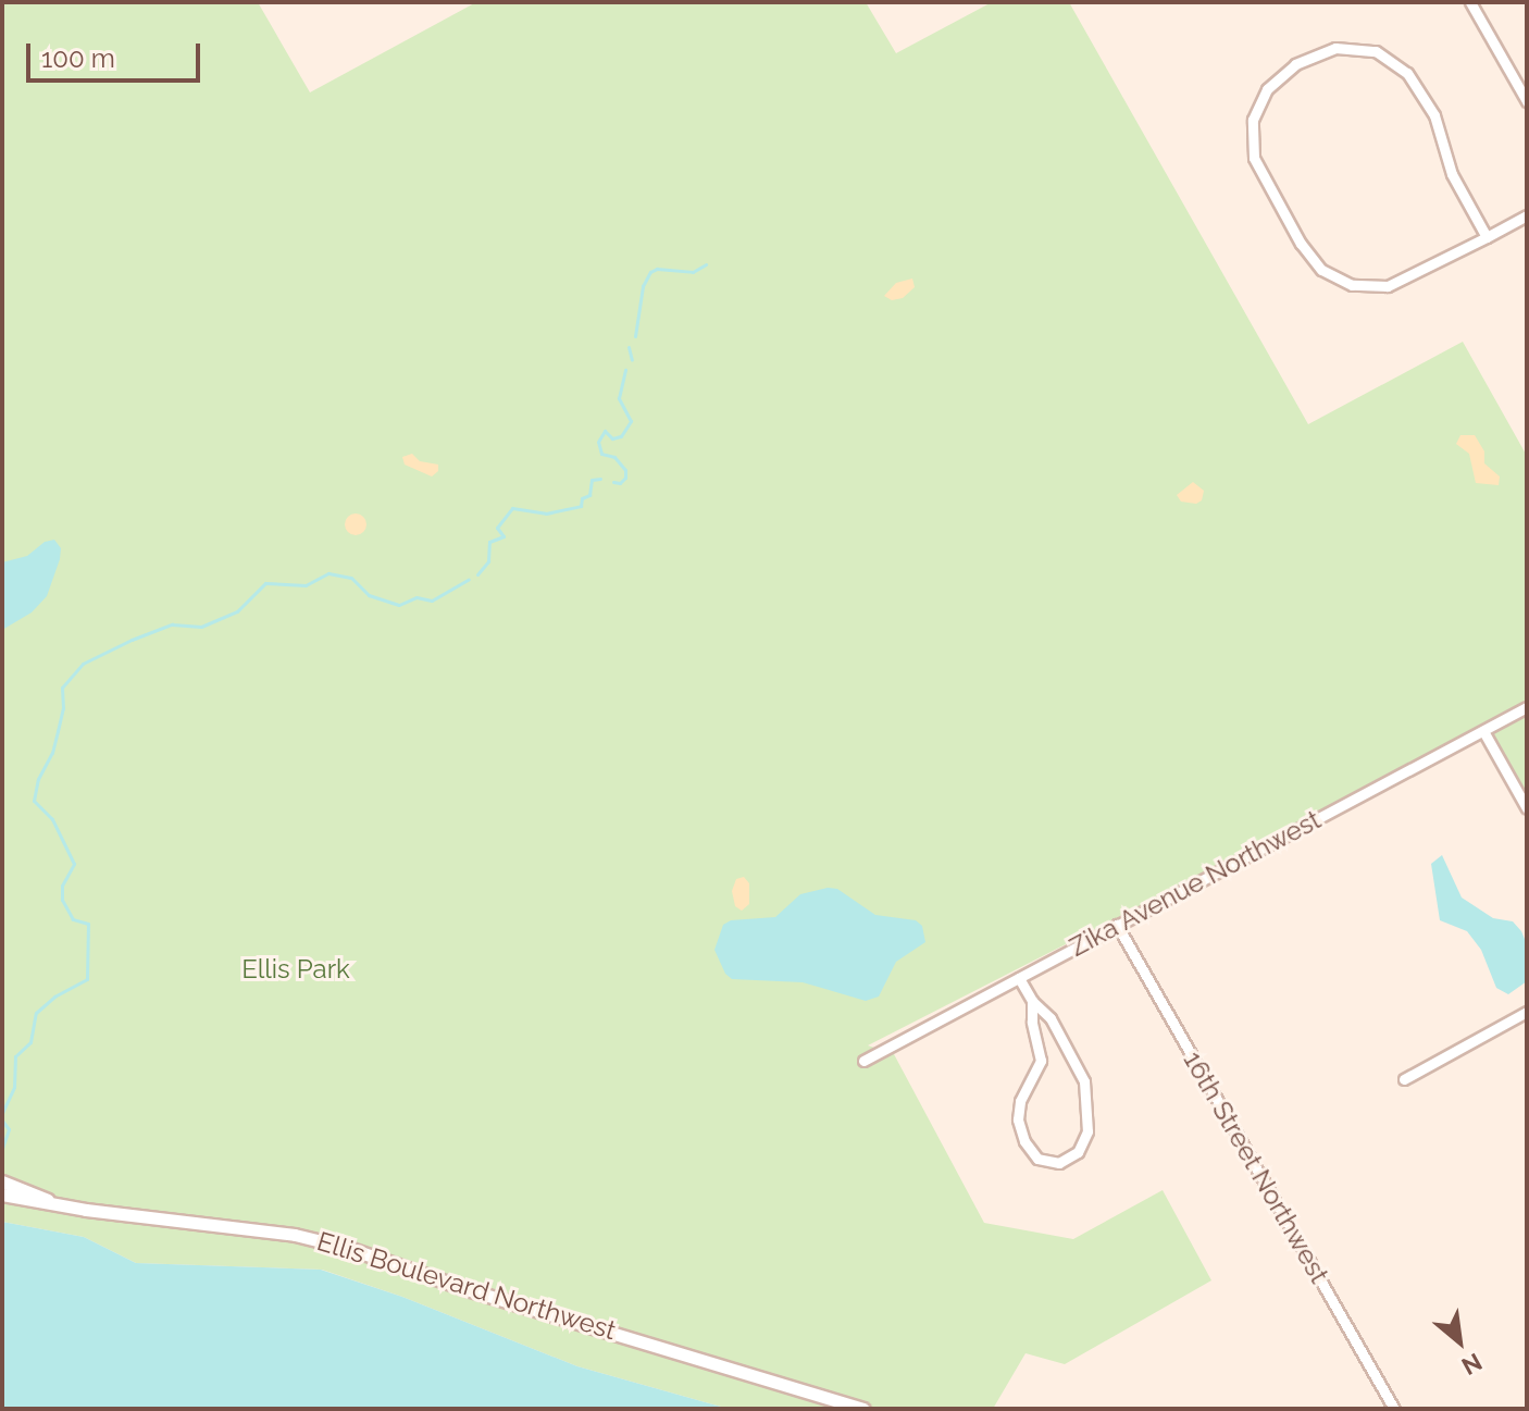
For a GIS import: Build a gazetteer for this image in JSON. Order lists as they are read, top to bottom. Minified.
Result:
{"streets":{"street":["Zika Avenue Northwest","16th Street Northwest","Ellis Boulevard Northwest"]},"crossings":[["Zika Avenue Northwest","16th Street Northwest"]],"parks":["Ellis Park"],"scale_bar":"100 m","north":"bottom right"}
